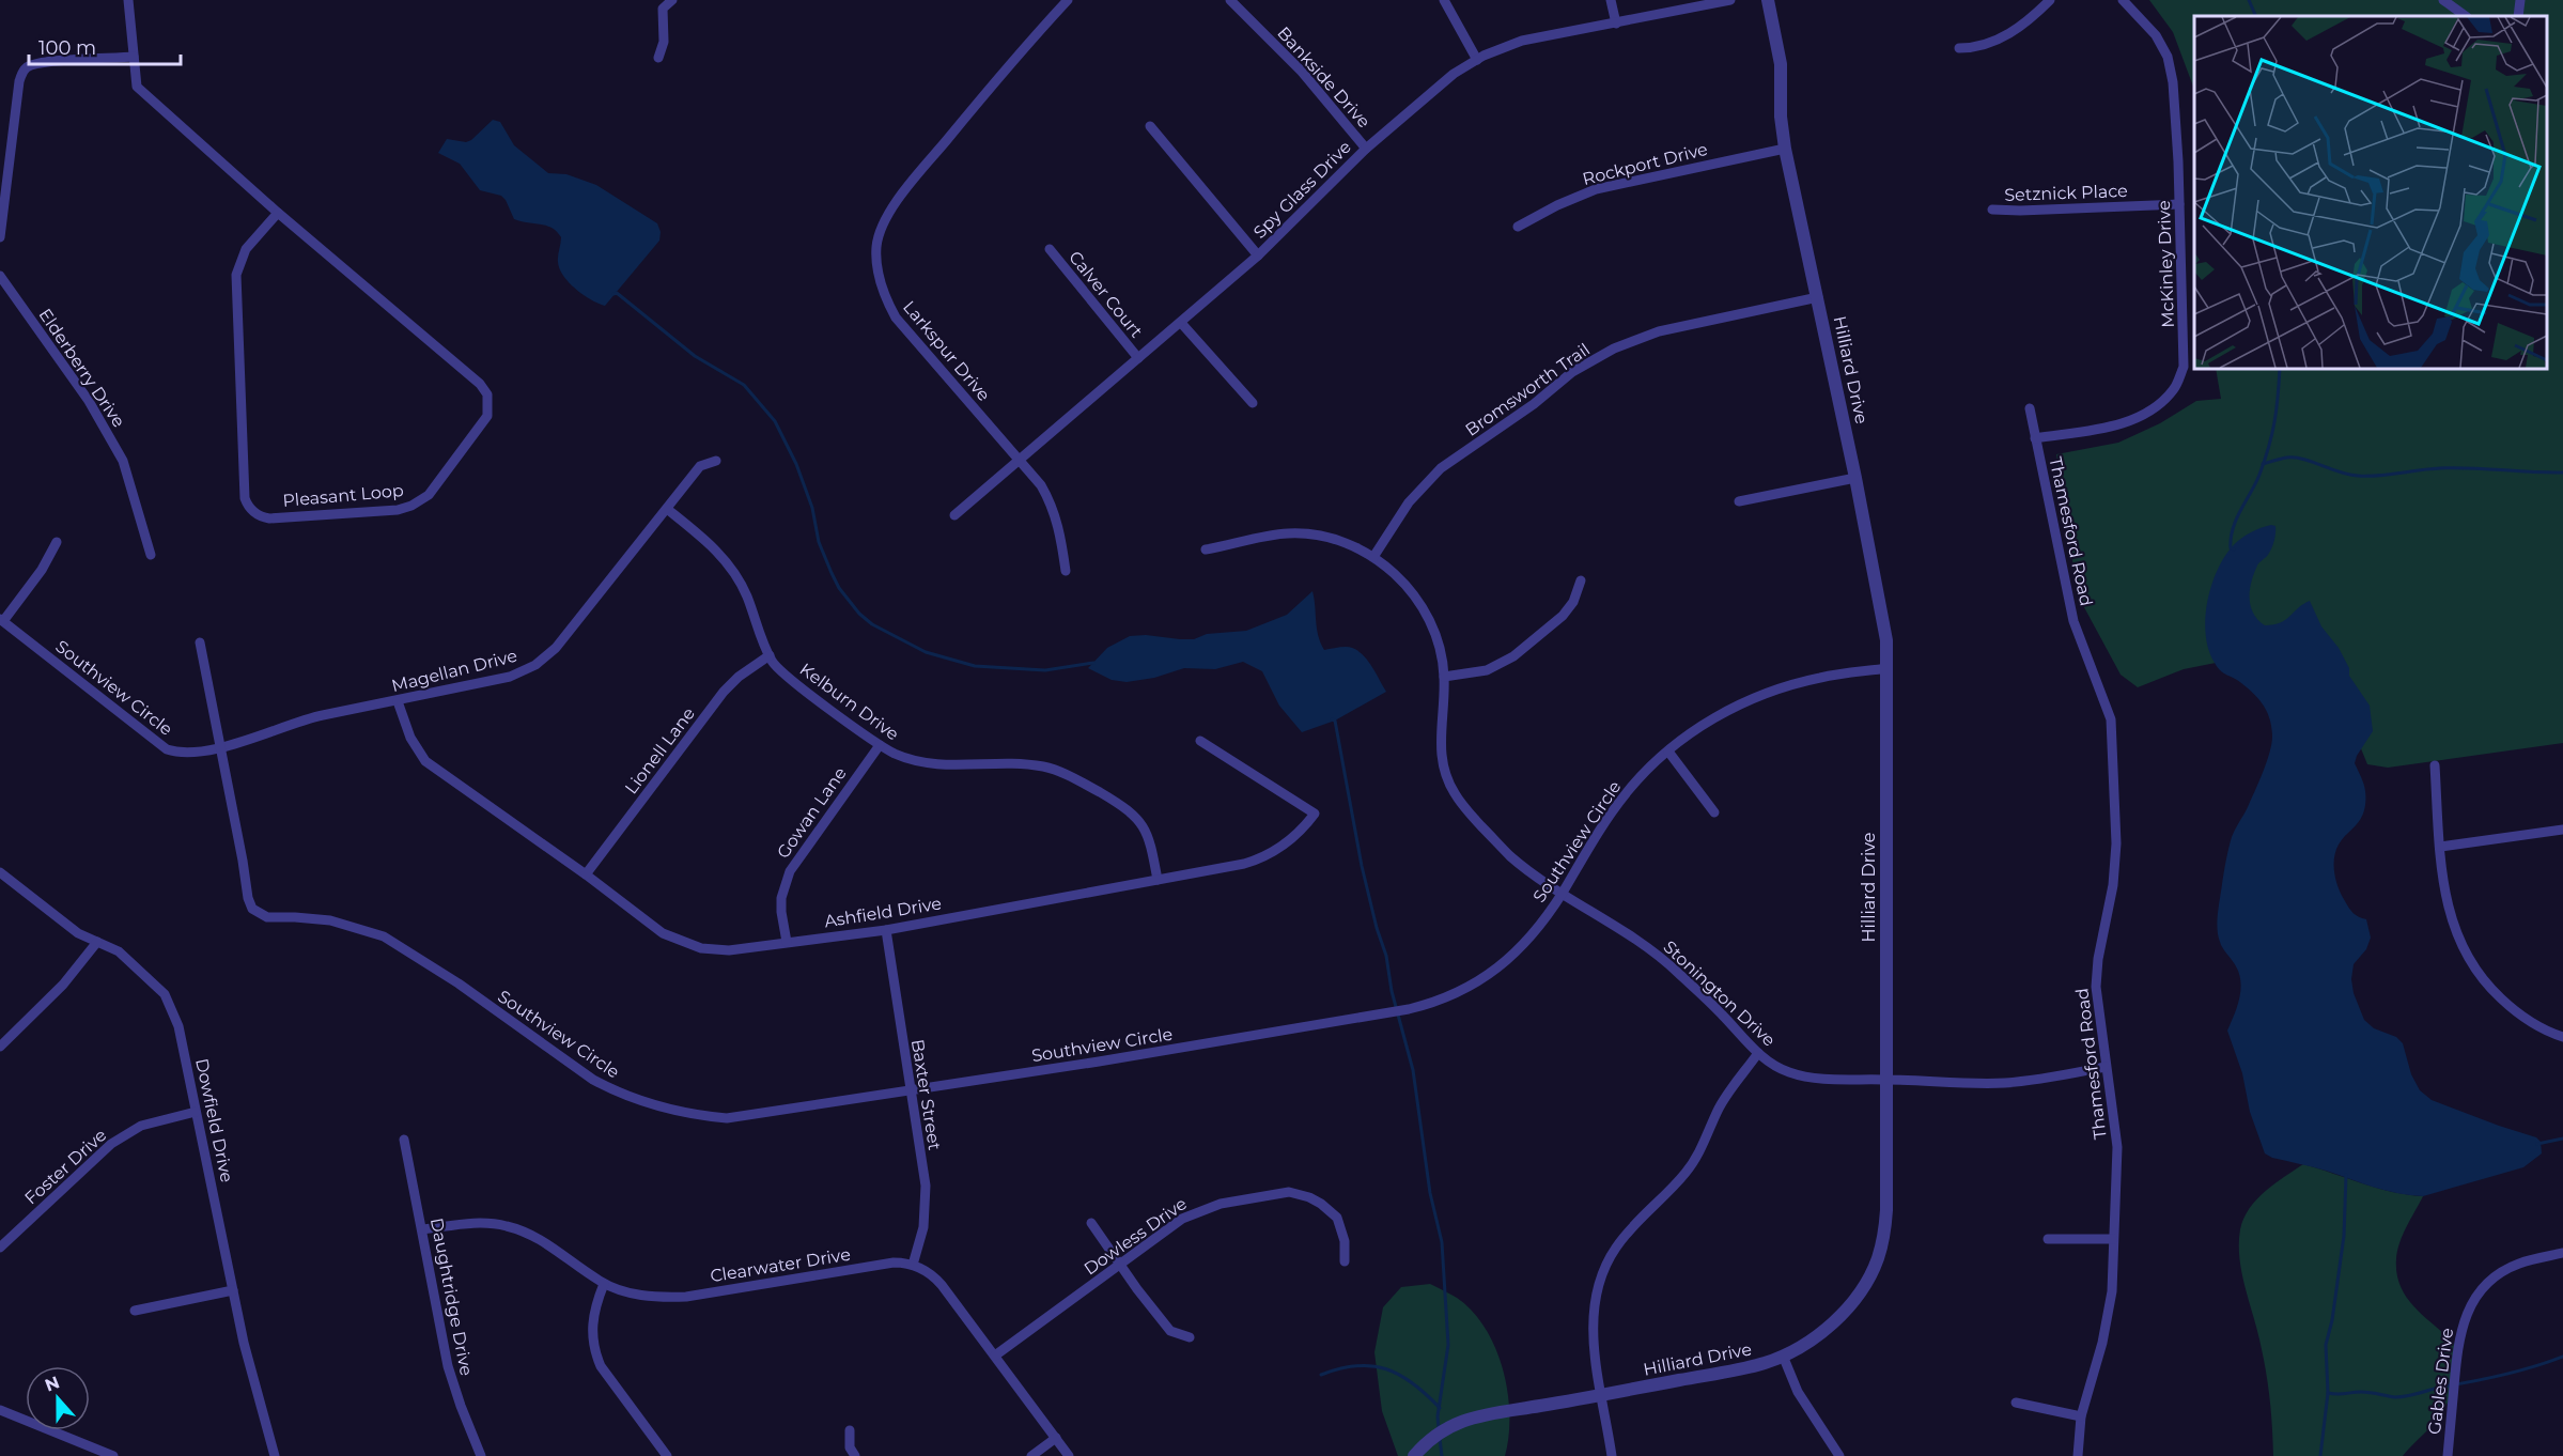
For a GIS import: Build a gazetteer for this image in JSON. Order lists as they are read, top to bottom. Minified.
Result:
{"streets":{"street":["Bankside Drive","Rockport Drive","Spy Glass Drive","Setznick Place","McKinley Drive","Calver Court","Larkspur Drive","Elderberry Drive","Hilliard Drive","Bromsworth Trail","Pleasant Loop","Thamesford Road","Magellan Drive","Southview Circle","Kelburn Drive","Lionell Lane","Gowan Lane","Ashfield Drive","Stonington Drive","Baxter Street","Dowfield Drive","Foster Drive","Dowless Drive","Clearwater Drive","Daughtridge Drive","Gables Drive"]},"crossings":[["Bankside Drive","Spy Glass Drive"],["Rockport Drive","Hilliard Drive"],["Spy Glass Drive","Calver Court"],["Spy Glass Drive","Larkspur Drive"],["Setznick Place","McKinley Drive"],["McKinley Drive","Thamesford Road"],["Hilliard Drive","Bromsworth Trail"],["Hilliard Drive","Southview Circle"],["Hilliard Drive","Stonington Drive"],["Bromsworth Trail","Stonington Drive"],["Thamesford Road","Stonington Drive"],["Magellan Drive","Southview Circle"],["Magellan Drive","Kelburn Drive"],["Magellan Drive","Ashfield Drive"],["Southview Circle","Stonington Drive"],["Southview Circle","Baxter Street"],["Kelburn Drive","Lionell Lane"],["Kelburn Drive","Gowan Lane"],["Kelburn Drive","Ashfield Drive"],["Lionell Lane","Ashfield Drive"],["Gowan Lane","Ashfield Drive"],["Ashfield Drive","Baxter Street"],["Baxter Street","Clearwater Drive"],["Dowfield Drive","Foster Drive"],["Clearwater Drive","Daughtridge Drive"]],"scale_bar":"100 m","north":"top"}
